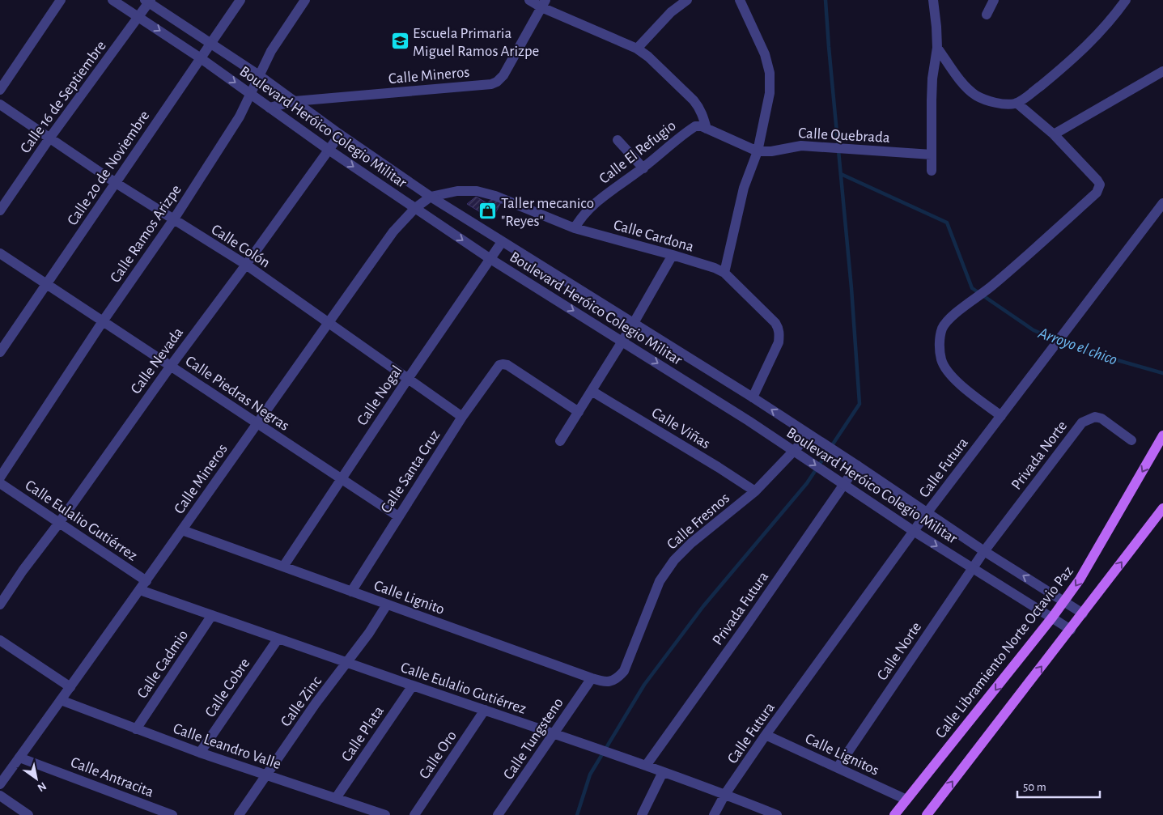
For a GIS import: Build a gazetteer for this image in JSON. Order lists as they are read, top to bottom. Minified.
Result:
{"streets":{"main road":["Calle Libramiento Norte Octavio Paz"],"street":["Calle Mineros","Calle 16 de Septiembre","Boulevard Heróico Colegio Militar","Calle Quebrada","Calle El Refugio","Calle 20 de Noviembre","Calle Ramos Arizpe","Calle Cardona","Calle Colón","Calle Nevada","Calle Piedras Negras","Calle Nogal","Calle Viñas","Privada Norte","Calle Futura","Calle Santa Cruz","Calle Eulalio Gutiérrez","Calle Fresnos","Calle Lignito","Privada Futura","Calle Norte","Calle Cadmio","Calle Cobre","Calle Zinc","Calle Plata","Calle Tungsteno","Calle Leandro Valle","Calle Lignitos","Calle Oro","Calle Antracita"]},"crossings":[["Calle Mineros","Boulevard Heróico Colegio Militar"],["Calle Mineros","Calle Cardona"],["Calle Mineros","Calle Colón"],["Calle Mineros","Calle Piedras Negras"],["Calle Mineros","Calle Eulalio Gutiérrez"],["Calle Mineros","Calle Lignito"],["Calle Mineros","Calle Leandro Valle"],["Calle Mineros","Calle Antracita"],["Calle 16 de Septiembre","Boulevard Heróico Colegio Militar"],["Calle 16 de Septiembre","Calle Colón"],["Boulevard Heróico Colegio Militar","Calle 20 de Noviembre"],["Boulevard Heróico Colegio Militar","Calle Ramos Arizpe"],["Boulevard Heróico Colegio Militar","Calle Cardona"],["Boulevard Heróico Colegio Militar","Calle Nevada"],["Boulevard Heróico Colegio Militar","Calle Nogal"],["Boulevard Heróico Colegio Militar","Privada Norte"],["Boulevard Heróico Colegio Militar","Calle Futura"],["Boulevard Heróico Colegio Militar","Calle Fresnos"],["Boulevard Heróico Colegio Militar","Privada Futura"],["Boulevard Heróico Colegio Militar","Calle Norte"],["Boulevard Heróico Colegio Militar","Calle Libramiento Norte Octavio Paz"],["Calle Quebrada","Calle El Refugio"],["Calle El Refugio","Calle Cardona"],["Calle 20 de Noviembre","Calle Colón"],["Calle 20 de Noviembre","Calle Piedras Negras"],["Calle Ramos Arizpe","Calle Colón"],["Calle Ramos Arizpe","Calle Piedras Negras"],["Calle Colón","Calle Nevada"],["Calle Colón","Calle Nogal"],["Calle Colón","Calle Santa Cruz"],["Calle Nevada","Calle Piedras Negras"],["Calle Nevada","Calle Eulalio Gutiérrez"],["Calle Piedras Negras","Calle Nogal"],["Calle Piedras Negras","Calle Santa Cruz"],["Calle Nogal","Calle Lignito"],["Calle Viñas","Calle Fresnos"],["Privada Norte","Calle Norte"],["Calle Futura","Calle Eulalio Gutiérrez"],["Calle Futura","Calle Lignitos"],["Calle Santa Cruz","Calle Lignito"],["Calle Eulalio Gutiérrez","Privada Futura"],["Calle Eulalio Gutiérrez","Calle Cadmio"],["Calle Eulalio Gutiérrez","Calle Cobre"],["Calle Eulalio Gutiérrez","Calle Zinc"],["Calle Eulalio Gutiérrez","Calle Plata"],["Calle Eulalio Gutiérrez","Calle Tungsteno"],["Calle Eulalio Gutiérrez","Calle Oro"],["Calle Fresnos","Calle Lignito"],["Calle Lignito","Calle Zinc"],["Calle Lignito","Calle Tungsteno"],["Calle Norte","Calle Lignitos"],["Calle Libramiento Norte Octavio Paz","Calle Lignitos"],["Calle Cadmio","Calle Leandro Valle"],["Calle Cobre","Calle Leandro Valle"],["Calle Zinc","Calle Leandro Valle"],["Calle Plata","Calle Leandro Valle"]],"water":["Arroyo el chico"],"places":{"school or university":["Escuela Primaria Miguel Ramos Arizpe"],"shop":["Taller mecanico \"Reyes\""]},"scale_bar":"50 m","north":"bottom right"}
